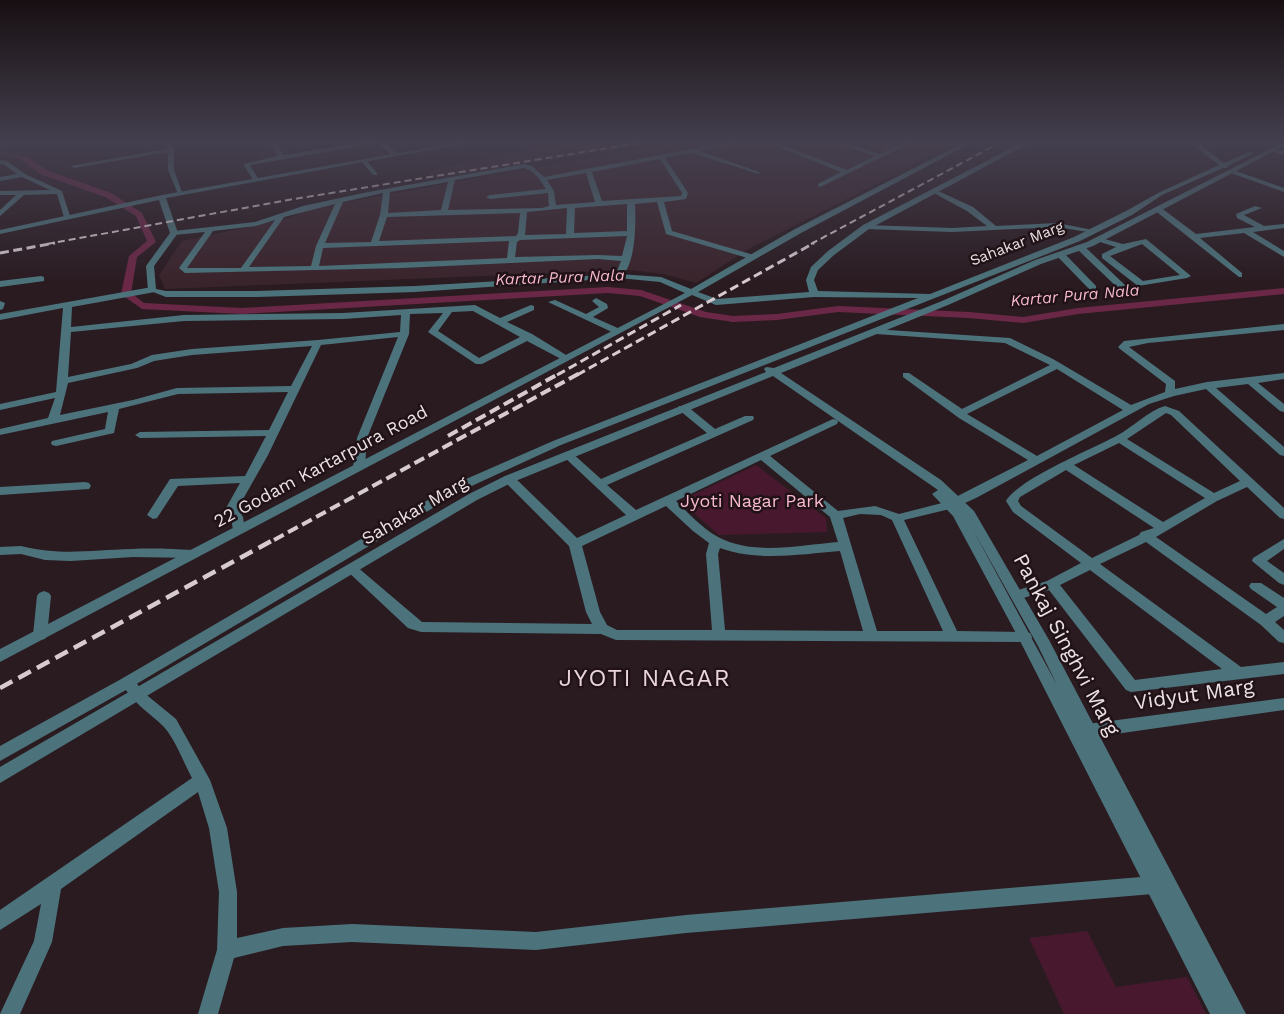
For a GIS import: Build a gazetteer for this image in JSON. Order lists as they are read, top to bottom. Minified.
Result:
{"streets":{"street":["Sahakar Marg","22 Godam Kartarpura Road","Pankaj Singhvi Marg","Vidyut Marg"]},"crossings":[["Sahakar Marg","Pankaj Singhvi Marg"],["Pankaj Singhvi Marg","Vidyut Marg"]],"districts":["JYOTI NAGAR"],"water":["Kartar Pura Nala"],"parks":["Jyoti Nagar Park"]}
